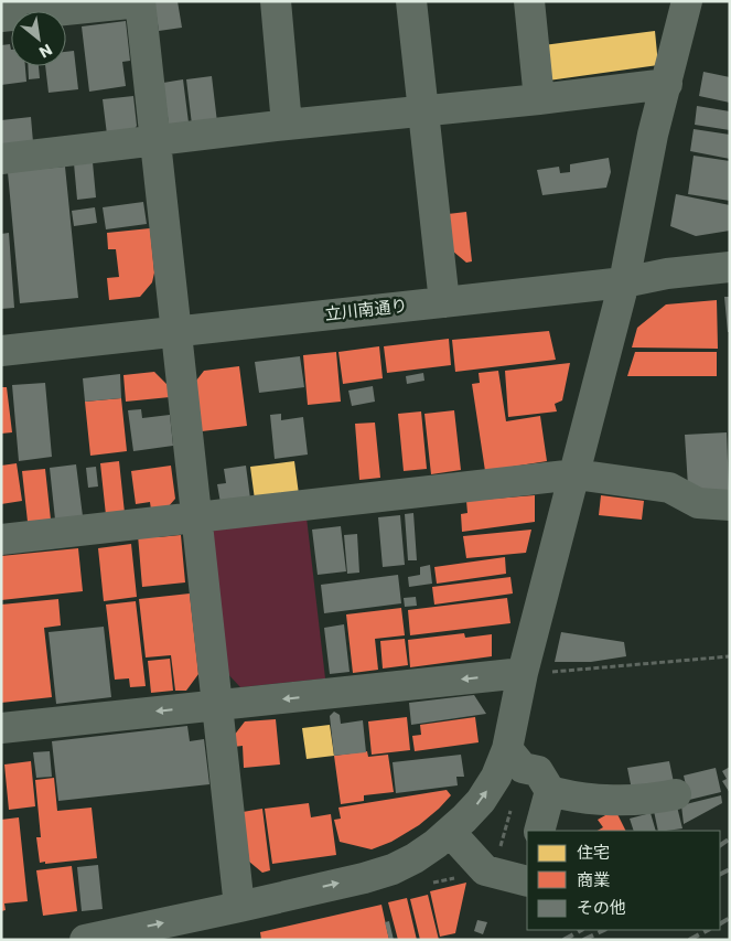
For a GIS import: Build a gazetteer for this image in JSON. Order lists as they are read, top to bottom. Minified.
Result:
{"streets":{"street":["立川南通り"]},"legend":["住宅","商業","その他"],"north":"bottom right"}
